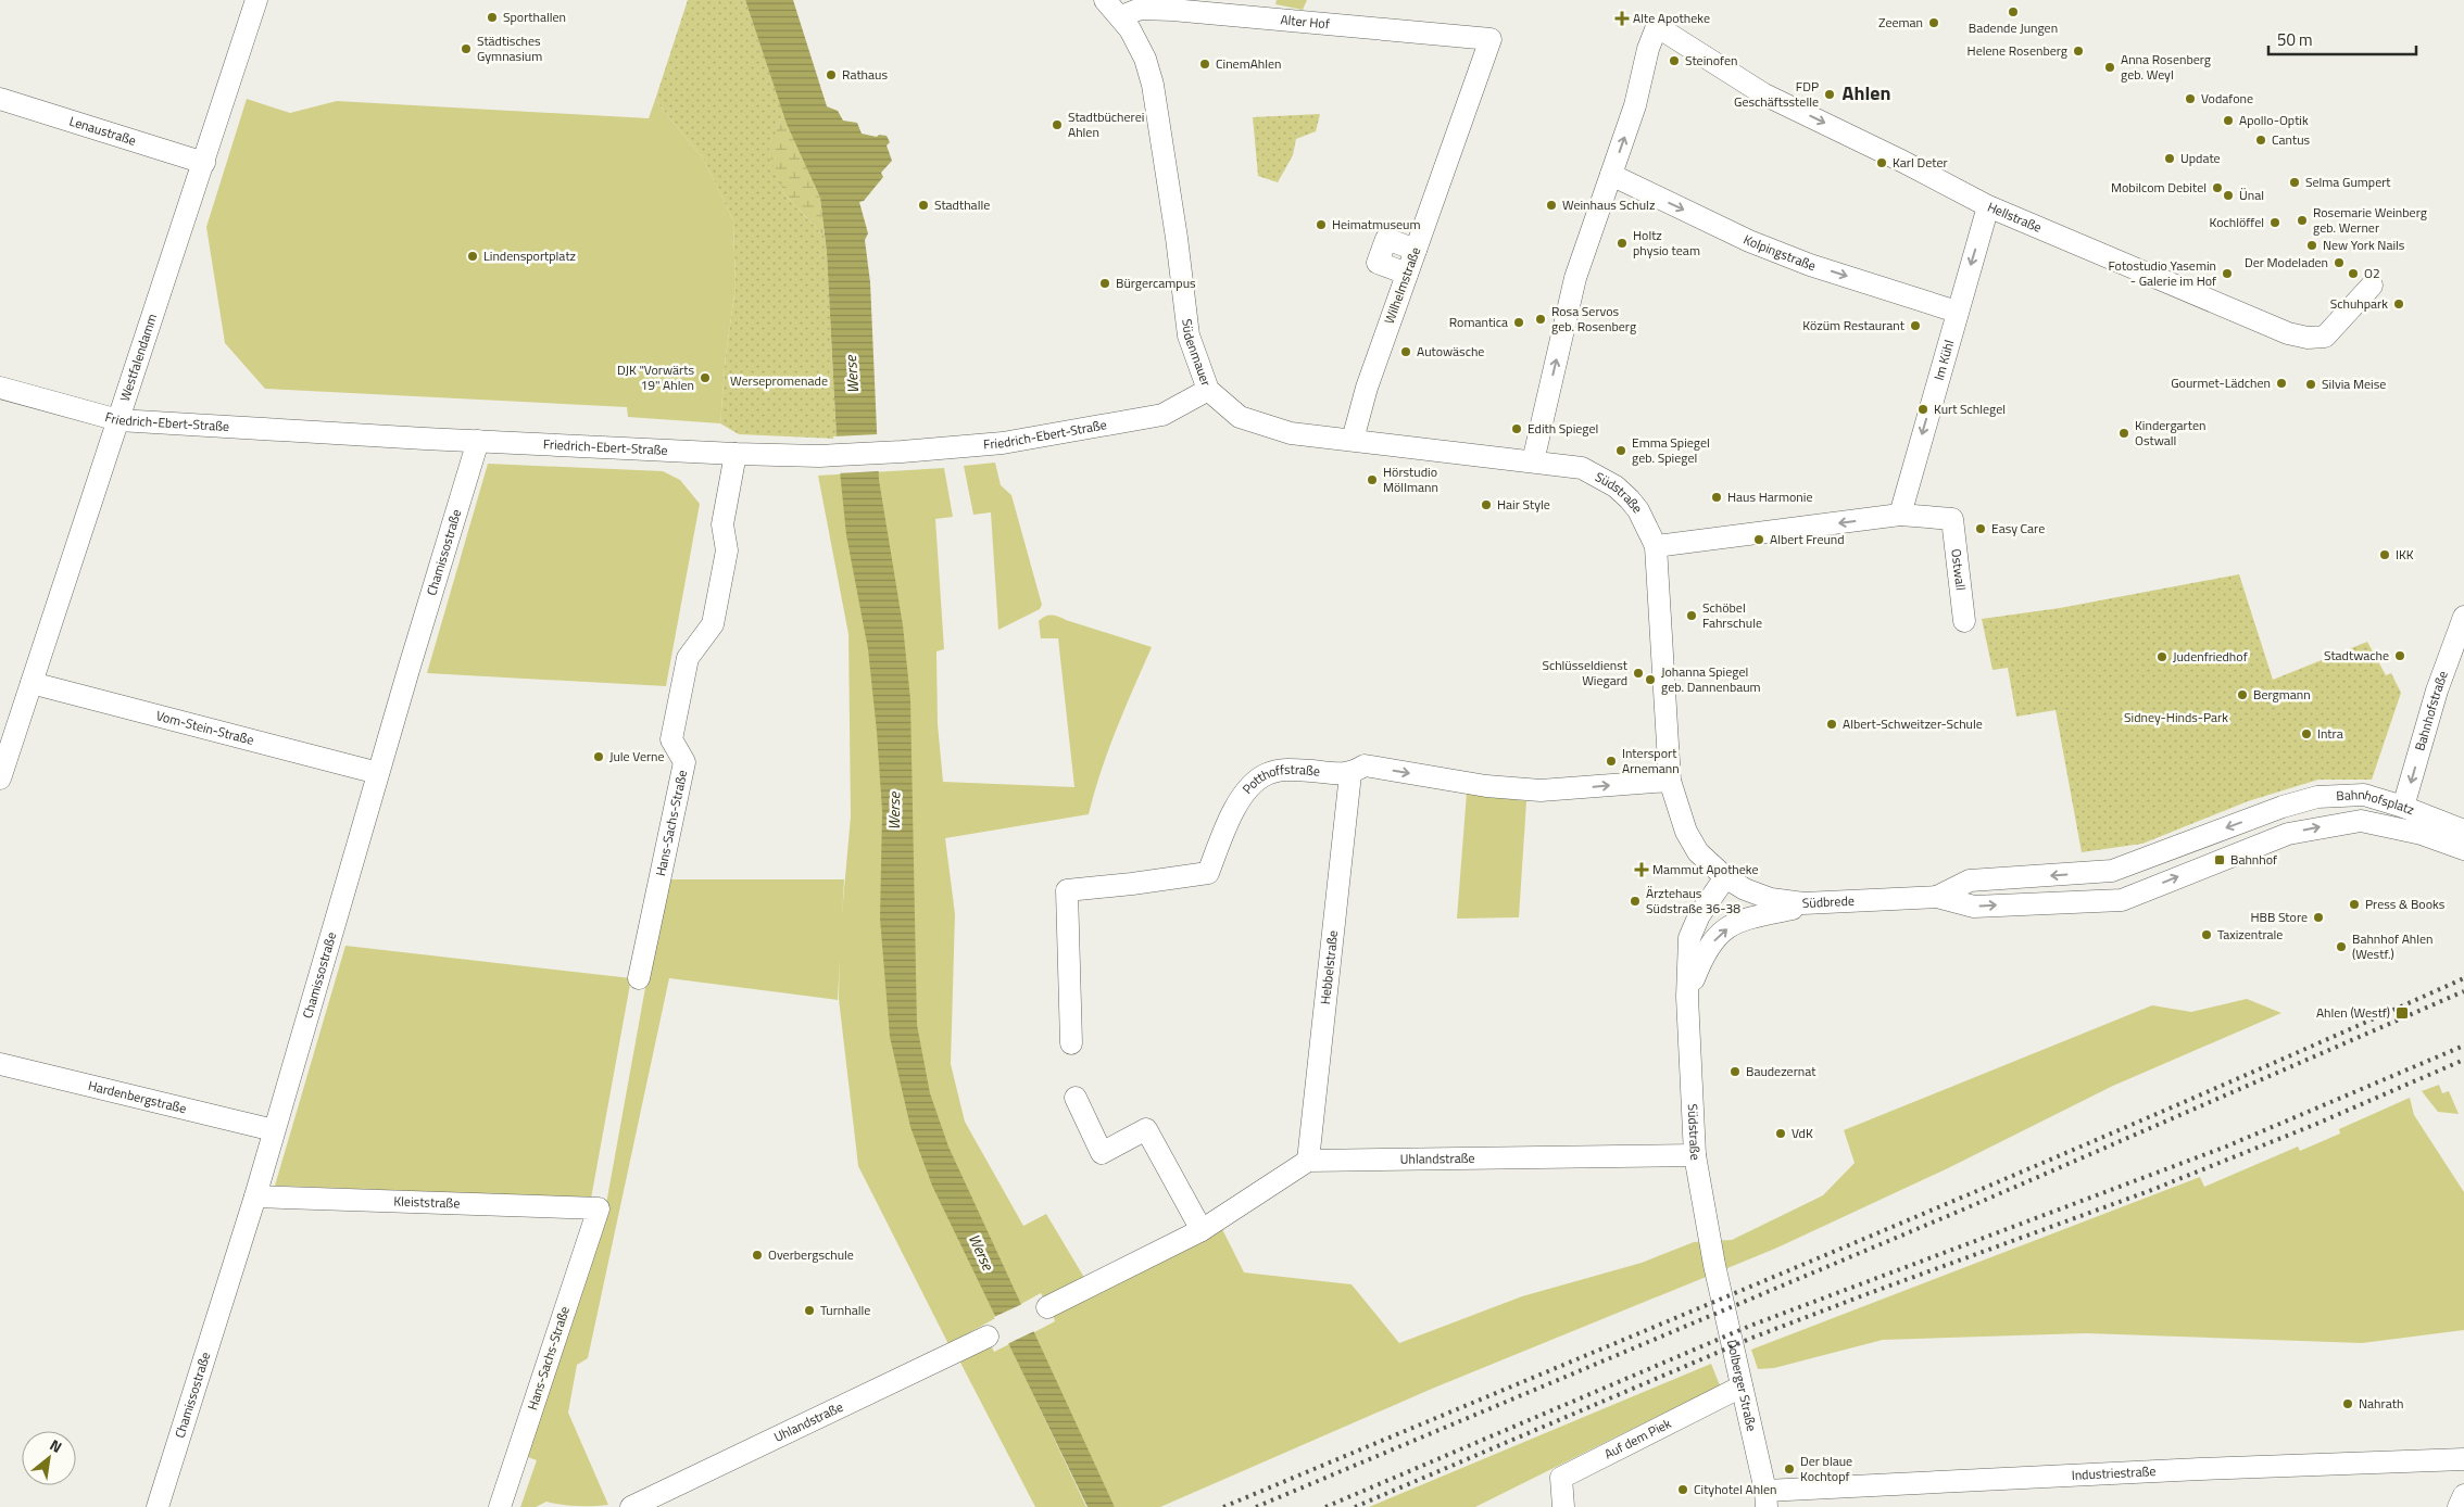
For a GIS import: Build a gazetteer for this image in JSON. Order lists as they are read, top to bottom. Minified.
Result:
{"streets":{"street":["Alter Hof","Lenaustraße","Hellstraße","Kolpingstraße","Wilhelmstraße","Südenmauer","Westfalendamm","Im Kühl","Friedrich-Ebert-Straße","Südstraße","Chamissostraße","Ostwall","Bahnhofstraße","Vom-Stein-Straße","Potthoffstraße","Bahnhofsplatz","Hans-Sachs-Straße","Südbrede","Hebbelstraße","Hardenbergstraße","Uhlandstraße","Kleiststraße","Dolberger Straße","Auf dem Piek","Industriestraße"]},"crossings":[["Alter Hof","Wilhelmstraße"],["Alter Hof","Südenmauer"],["Lenaustraße","Westfalendamm"],["Hellstraße","Kolpingstraße"],["Hellstraße","Im Kühl"],["Kolpingstraße","Im Kühl"],["Wilhelmstraße","Südenmauer"],["Südenmauer","Friedrich-Ebert-Straße"],["Südenmauer","Südstraße"],["Westfalendamm","Friedrich-Ebert-Straße"],["Westfalendamm","Vom-Stein-Straße"],["Im Kühl","Ostwall"],["Friedrich-Ebert-Straße","Chamissostraße"],["Friedrich-Ebert-Straße","Hans-Sachs-Straße"],["Südstraße","Potthoffstraße"],["Südstraße","Südbrede"],["Südstraße","Uhlandstraße"],["Südstraße","Dolberger Straße"],["Chamissostraße","Vom-Stein-Straße"],["Chamissostraße","Hardenbergstraße"],["Chamissostraße","Kleiststraße"],["Bahnhofstraße","Bahnhofsplatz"],["Potthoffstraße","Hebbelstraße"],["Bahnhofsplatz","Südbrede"],["Hans-Sachs-Straße","Kleiststraße"],["Hebbelstraße","Uhlandstraße"],["Dolberger Straße","Auf dem Piek"],["Dolberger Straße","Industriestraße"]],"one_way":["Kolpingstraße","Im Kühl","Bahnhofstraße","Potthoffstraße"],"districts":["Ahlen"],"water":["Werse"],"parks":["Wersepromenade","Sidney-Hinds-Park"],"places":{"other":["Badende Jungen","Sporthallen","Zeeman","Städtisches Gymnasium","Helene Rosenberg","Steinofen","CinemAhlen","Anna Rosenberg geb. Weyl","Rathaus","FDP Geschäftsstelle","Vodafone","Apollo-Optik","Stadtbücherei Ahlen","Cantus","Update","Karl Deter","Selma Gumpert","Mobilcom Debitel","Ünal","Stadthalle","Weinhaus Schulz","Rosemarie Weinberg geb. Werner","Kochlöffel","Heimatmuseum","Holtz physio team","New York Nails","Lindensportplatz","Der Modeladen","Fotostudio Yasemin - Galerie im Hof","O2","Bürgercampus","Schuhpark","Rosa Servos geb. Rosenberg","Romantica","Közüm Restaurant","Autowäsche","DJK \"Vorwärts 19\" Ahlen","Gourmet-Lädchen","Silvia Meise","Kurt Schlegel","Edith Spiegel","Kindergarten Ostwall","Emma Spiegel geb. Spiegel","Hörstudio Möllmann","Haus Harmonie","Hair Style","Easy Care","Albert Freund","IKK","Schöbel Fahrschule","Stadtwache","Judenfriedhof","Schlüsseldienst Wiegard","Johanna Spiegel geb. Dannenbaum","Bergmann","Albert-Schweitzer-Schule","Intra","Jule Verne","Intersport Arnemann","Ärztehaus Südstraße 36-38","Press & Books","HBB Store","Taxizentrale","Bahnhof Ahlen (Westf.)","Baudezernat","VdK","Overbergschule","Turnhalle","Nahrath","Der blaue Kochtopf","Cityhotel Ahlen"],"health":["Alte Apotheke","Mammut Apotheke"],"transit":["Bahnhof","Ahlen (Westf)"]},"scale_bar":"50 m","north":"top right"}
